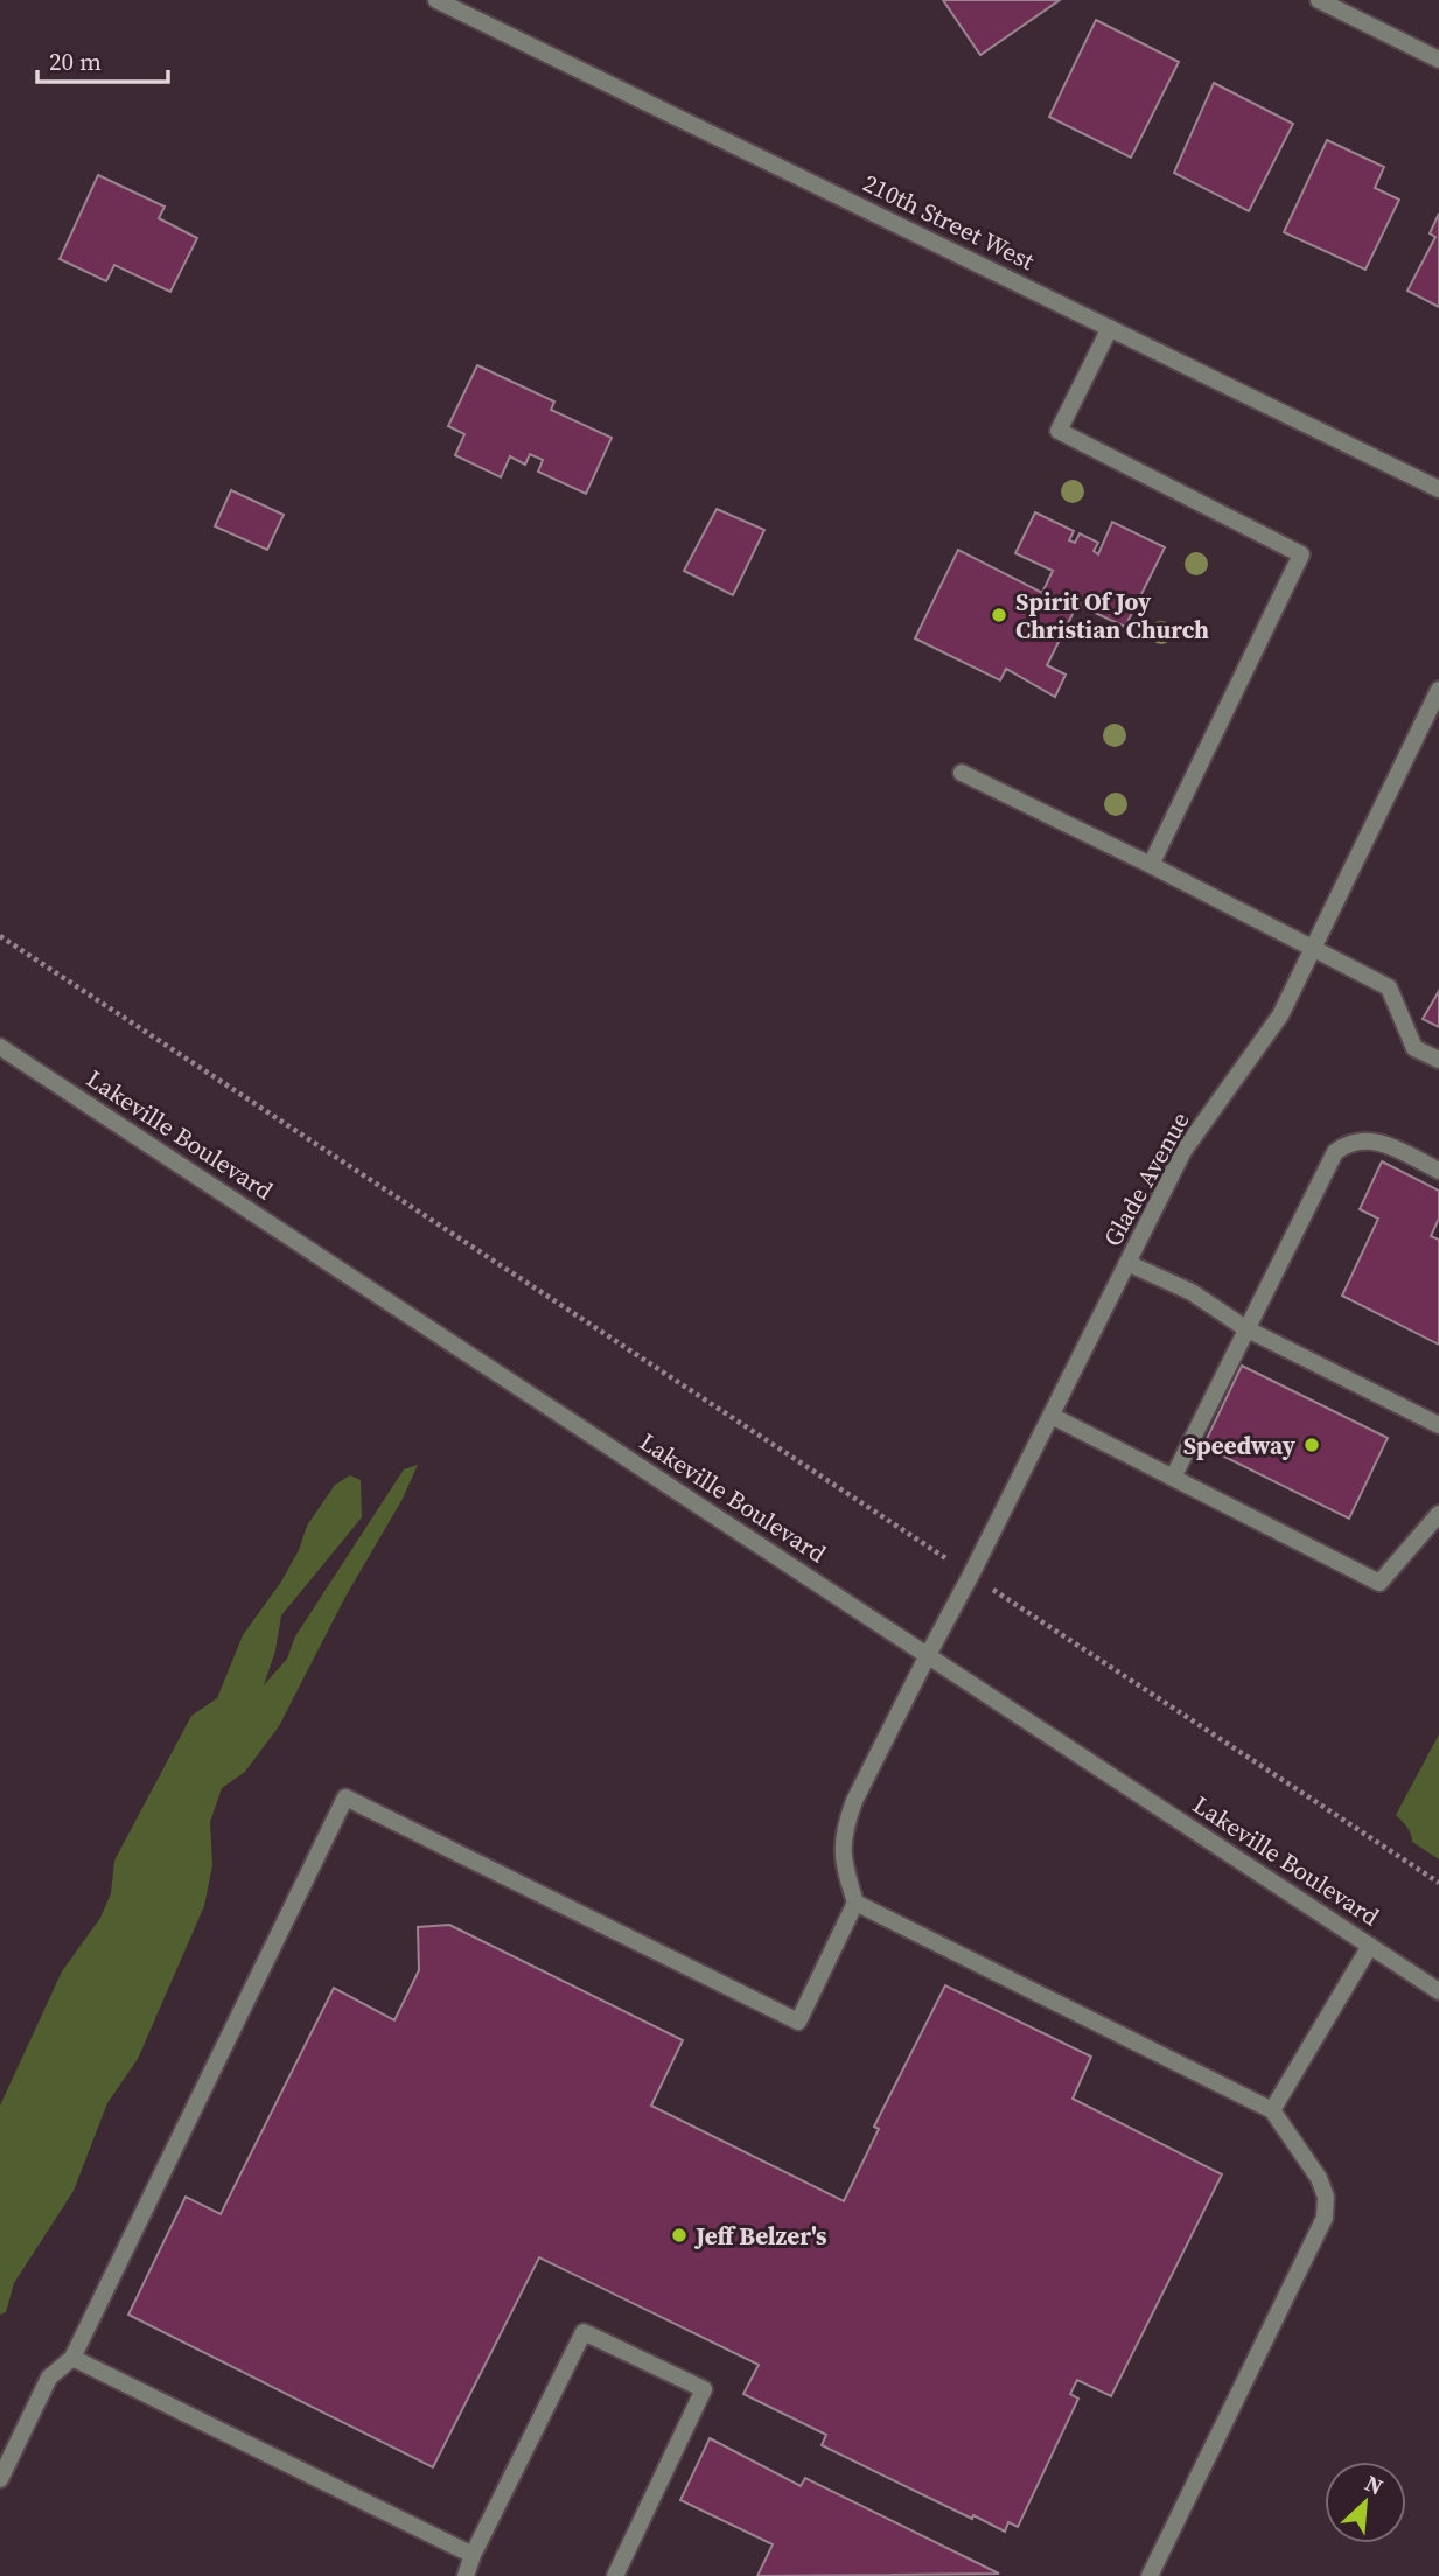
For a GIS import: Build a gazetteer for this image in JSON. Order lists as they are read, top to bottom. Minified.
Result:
{"streets":{"street":["210th Street West","Lakeville Boulevard","Glade Avenue"]},"crossings":[["Lakeville Boulevard","Glade Avenue"]],"places":["Spirit Of Joy Christian Church","Speedway","Jeff Belzer's"],"scale_bar":"20 m","north":"top right"}
